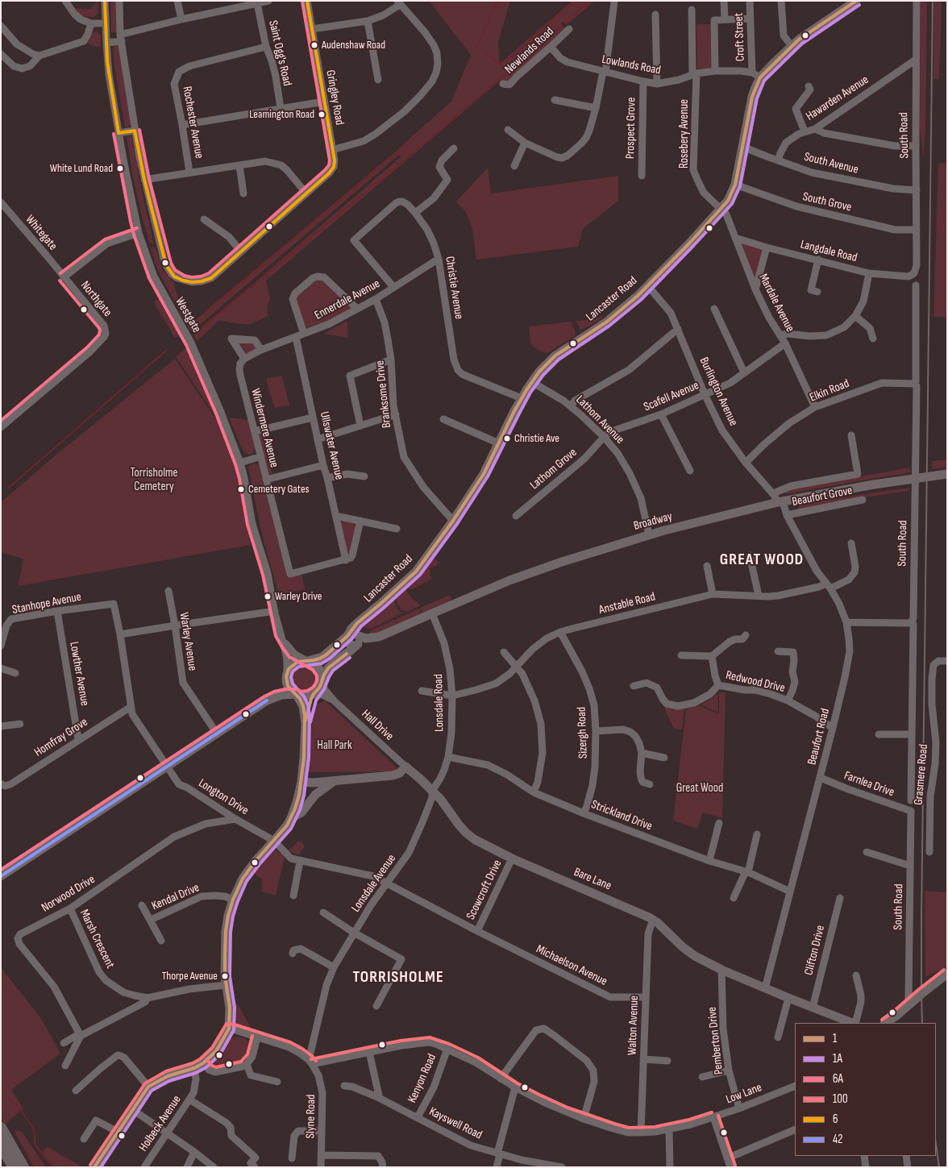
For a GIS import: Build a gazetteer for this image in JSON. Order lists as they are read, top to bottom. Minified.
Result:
{"streets":{"main road":["Lancaster Road","Broadway","Bare Lane"],"street":["Croft Street","Newlands Road","Saint Ogg's Road","Lowlands Road","Gringley Road","Hawarden Avenue","Rochester Avenue","Prospect Grove","Rosebery Avenue","South Road","South Avenue","South Grove","Whitegate","Langdale Road","Christie Avenue","Northgate","Ennerdale Avenue","Mardale Avenue","Westgate","Elkin Road","Burlington Avenue","Branksome Drive","Scafell Avenue","Lathom Avenue","Windermere Avenue","Ullswater Avenue","Lathom Grove","Beaufort Grove","Stanhope Avenue","Anstable Road","Warley Avenue","Lowther Avenue","Redwood Drive","Lonsdale Road","Hall Drive","Sizergh Road","Beaufort Road","Homfray Grove","Grasmere Road","Farnlea Drive","Longton Drive","Strickland Drive","Lonsdale Avenue","Scowcroft Drive","Norwood Drive","Kendal Drive","Marsh Crescent","Clifton Drive","Michaelson Avenue","Walton Avenue","Pemberton Drive","Kenyon Road","Low Lane","Slyne Road","Holbeck Avenue","Kayswell Road"]},"crossings":[["Croft Street","Lowlands Road"],["Newlands Road","Lowlands Road"],["Saint Ogg's Road","Rochester Avenue"],["Lowlands Road","Prospect Grove"],["Lowlands Road","Rosebery Avenue"],["Lowlands Road","Lancaster Road"],["Hawarden Avenue","South Road"],["Hawarden Avenue","South Avenue"],["Rosebery Avenue","Lancaster Road"],["Rosebery Avenue","Mardale Avenue"],["South Road","South Avenue"],["South Road","South Grove"],["South Road","Langdale Road"],["South Road","Elkin Road"],["South Road","Farnlea Drive"],["South Avenue","Lancaster Road"],["South Grove","Lancaster Road"],["Whitegate","Northgate"],["Langdale Road","Mardale Avenue"],["Christie Avenue","Lancaster Road"],["Christie Avenue","Ennerdale Avenue"],["Northgate","Westgate"],["Lancaster Road","Mardale Avenue"],["Lancaster Road","Westgate"],["Lancaster Road","Burlington Avenue"],["Lancaster Road","Branksome Drive"],["Lancaster Road","Lathom Avenue"],["Lancaster Road","Broadway"],["Lancaster Road","Hall Drive"],["Ennerdale Avenue","Branksome Drive"],["Ennerdale Avenue","Windermere Avenue"],["Ennerdale Avenue","Ullswater Avenue"],["Mardale Avenue","Elkin Road"],["Mardale Avenue","Scafell Avenue"],["Westgate","Hall Drive"],["Elkin Road","Burlington Avenue"],["Burlington Avenue","Scafell Avenue"],["Burlington Avenue","Broadway"],["Burlington Avenue","Beaufort Road"],["Scafell Avenue","Lathom Avenue"],["Scafell Avenue","Lathom Grove"],["Lathom Avenue","Lathom Grove"],["Lathom Avenue","Broadway"],["Windermere Avenue","Ullswater Avenue"],["Beaufort Grove","Beaufort Road"],["Broadway","Lonsdale Road"],["Broadway","Beaufort Road"],["Stanhope Avenue","Lowther Avenue"],["Stanhope Avenue","Longton Drive"],["Anstable Road","Lonsdale Road"],["Anstable Road","Sizergh Road"],["Anstable Road","Beaufort Road"],["Lowther Avenue","Homfray Grove"],["Redwood Drive","Beaufort Road"],["Lonsdale Road","Strickland Drive"],["Lonsdale Road","Bare Lane"],["Lonsdale Road","Lonsdale Avenue"],["Hall Drive","Bare Lane"],["Sizergh Road","Strickland Drive"],["Beaufort Road","Farnlea Drive"],["Beaufort Road","Strickland Drive"],["Beaufort Road","Bare Lane"],["Homfray Grove","Longton Drive"],["Longton Drive","Norwood Drive"],["Longton Drive","Michaelson Avenue"],["Bare Lane","Lonsdale Avenue"],["Bare Lane","Scowcroft Drive"],["Bare Lane","Clifton Drive"],["Bare Lane","Walton Avenue"],["Bare Lane","Pemberton Drive"],["Lonsdale Avenue","Michaelson Avenue"],["Lonsdale Avenue","Low Lane"],["Lonsdale Avenue","Slyne Road"],["Scowcroft Drive","Michaelson Avenue"],["Norwood Drive","Marsh Crescent"],["Michaelson Avenue","Walton Avenue"],["Walton Avenue","Low Lane"],["Pemberton Drive","Low Lane"],["Kenyon Road","Low Lane"],["Kenyon Road","Kayswell Road"],["Low Lane","Slyne Road"]],"districts":["GREAT WOOD","TORRISHOLME"],"parks":["Torrisholme Cemetery","Hall Park","Great Wood"],"places":["Audenshaw Road","Leamington Road","White Lund Road","Christie Ave","Cemetery Gates","Warley Drive","Thorpe Avenue"],"lines":["transit line 1","transit line 6","transit line 6A","transit line 1A","transit line 42","transit line 100"],"legend":["1","1A","6A","100","6","42"]}
